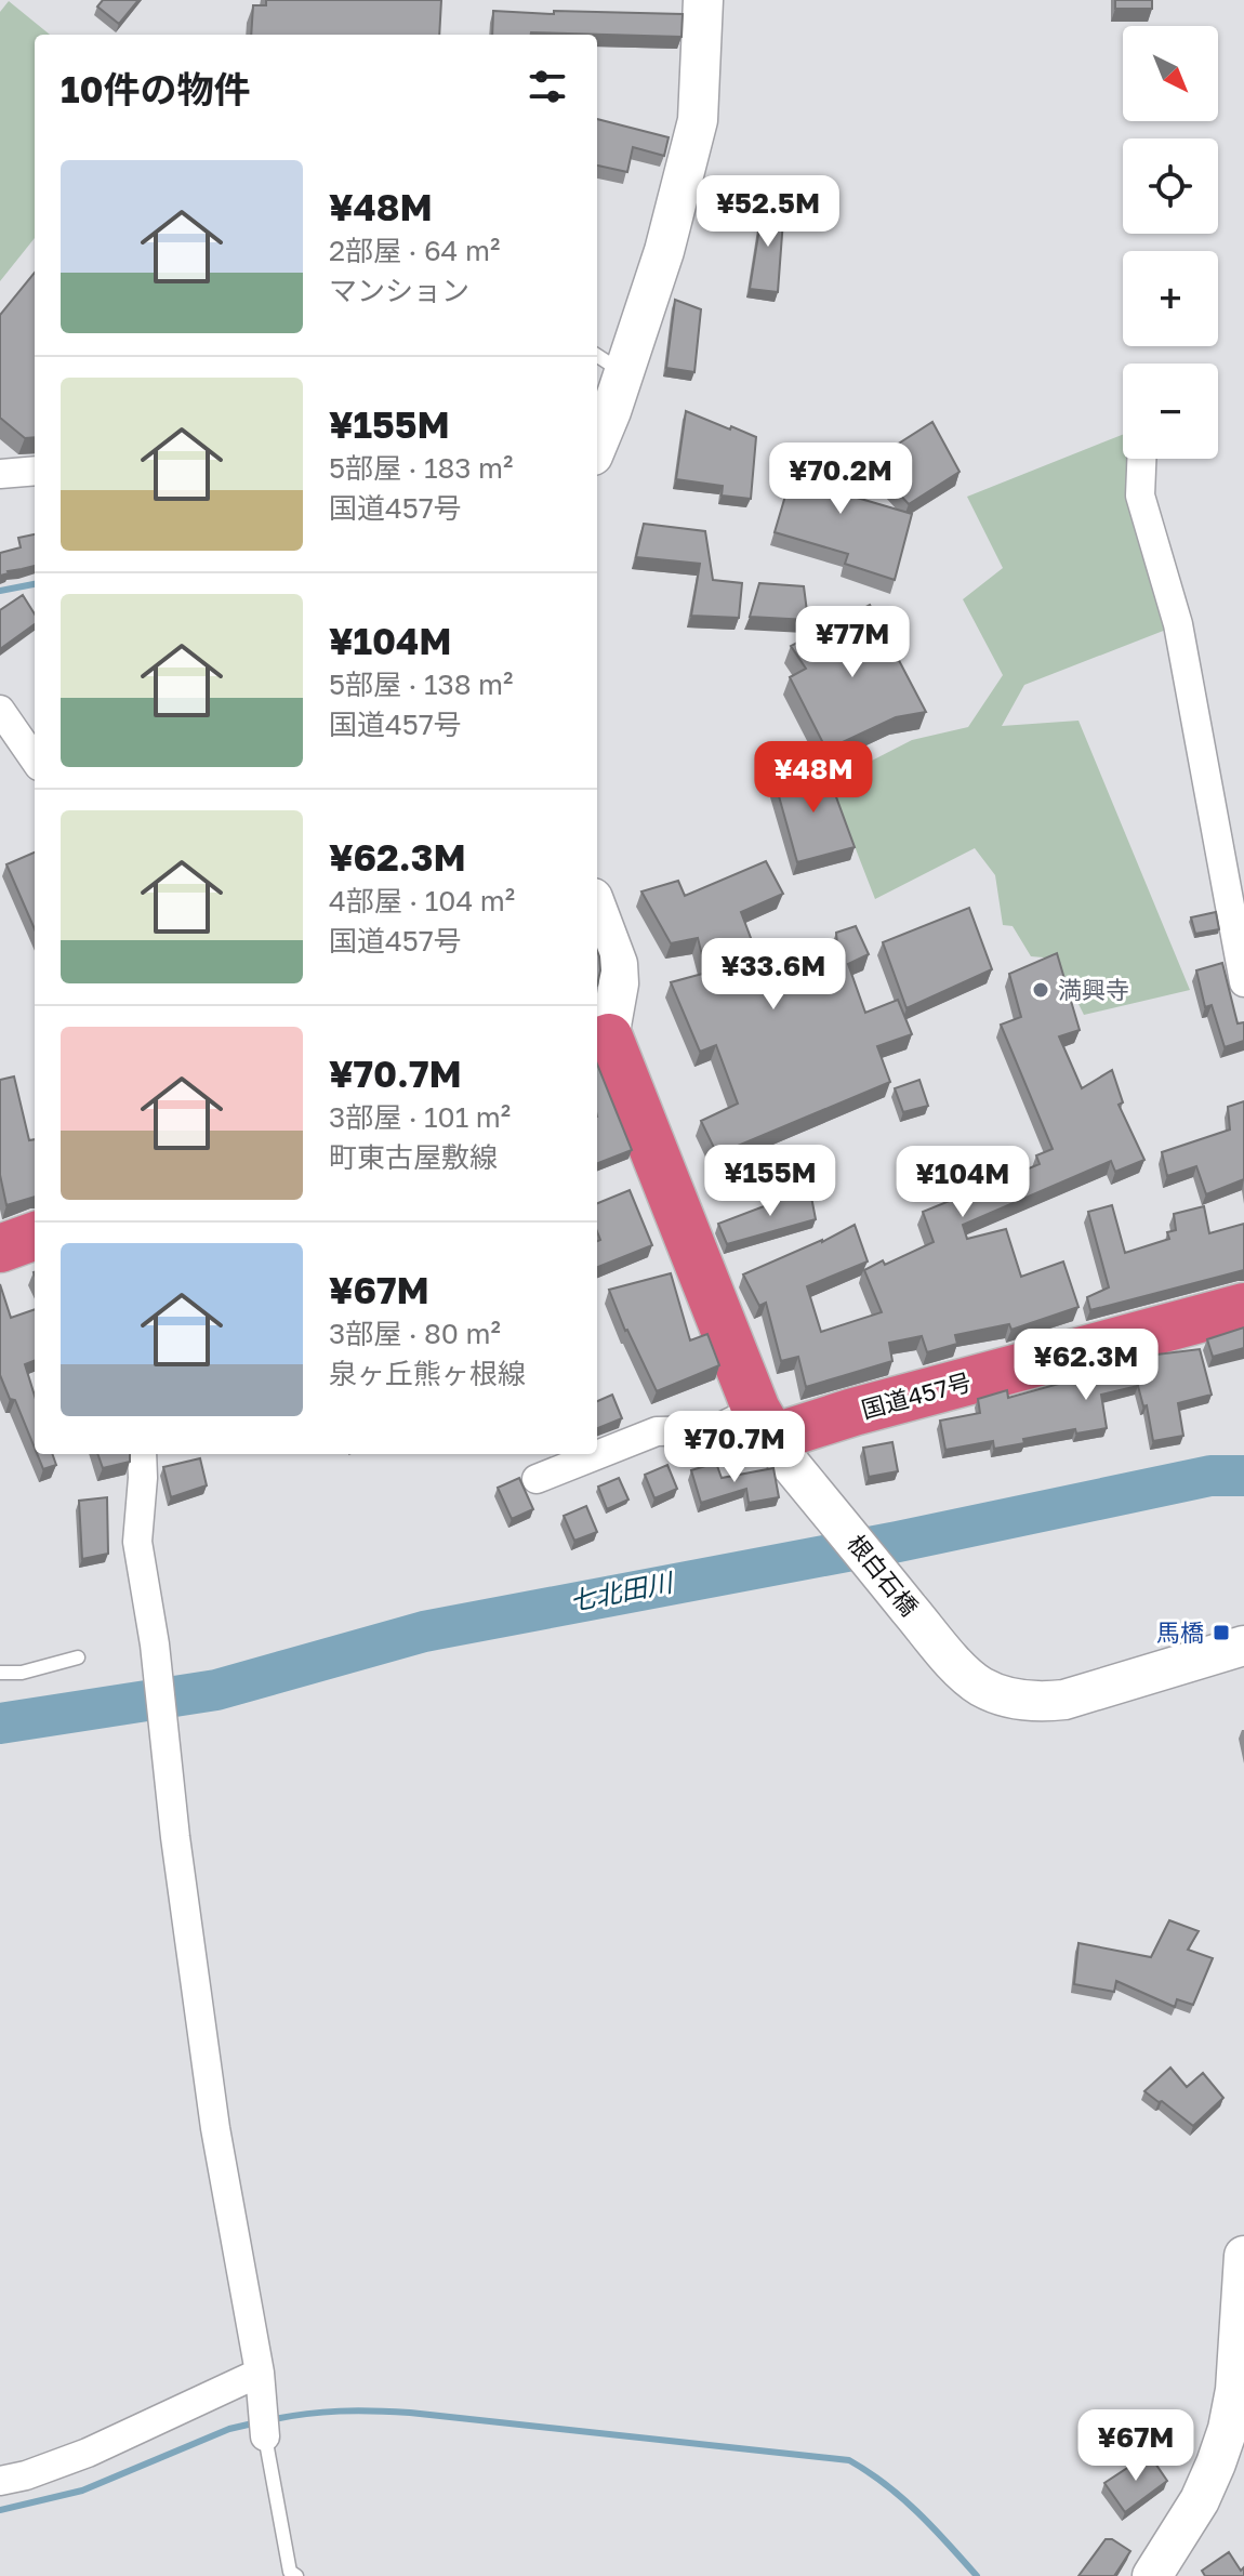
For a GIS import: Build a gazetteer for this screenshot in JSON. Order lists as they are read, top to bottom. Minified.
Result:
{"streets":{"highway":["国道457号"],"street":["根白石橋"]},"crossings":[["国道457号","根白石橋"]],"water":["七北田川"],"places":{"other":["満興寺"],"transit":["馬橋"]},"north":"bottom right","page":{"map_buttons":["+","−"],"heading":"10件の物件","list":[{"name":"¥48M","note":"2部屋 · 64 m² · マンション"},{"name":"¥155M","note":"5部屋 · 183 m² · 国道457号"},{"name":"¥104M","note":"5部屋 · 138 m² · 国道457号"},{"name":"¥62.3M","note":"4部屋 · 104 m² · 国道457号"},{"name":"¥70.7M","note":"3部屋 · 101 m² · 町東古屋敷線"},{"name":"¥67M","note":"3部屋 · 80 m² · 泉ヶ丘熊ヶ根線"}],"price":["¥52.5M","¥70.2M","¥77M","¥48M","¥33.6M","¥155M","¥104M","¥62.3M","¥70.7M","¥67M"]}}
